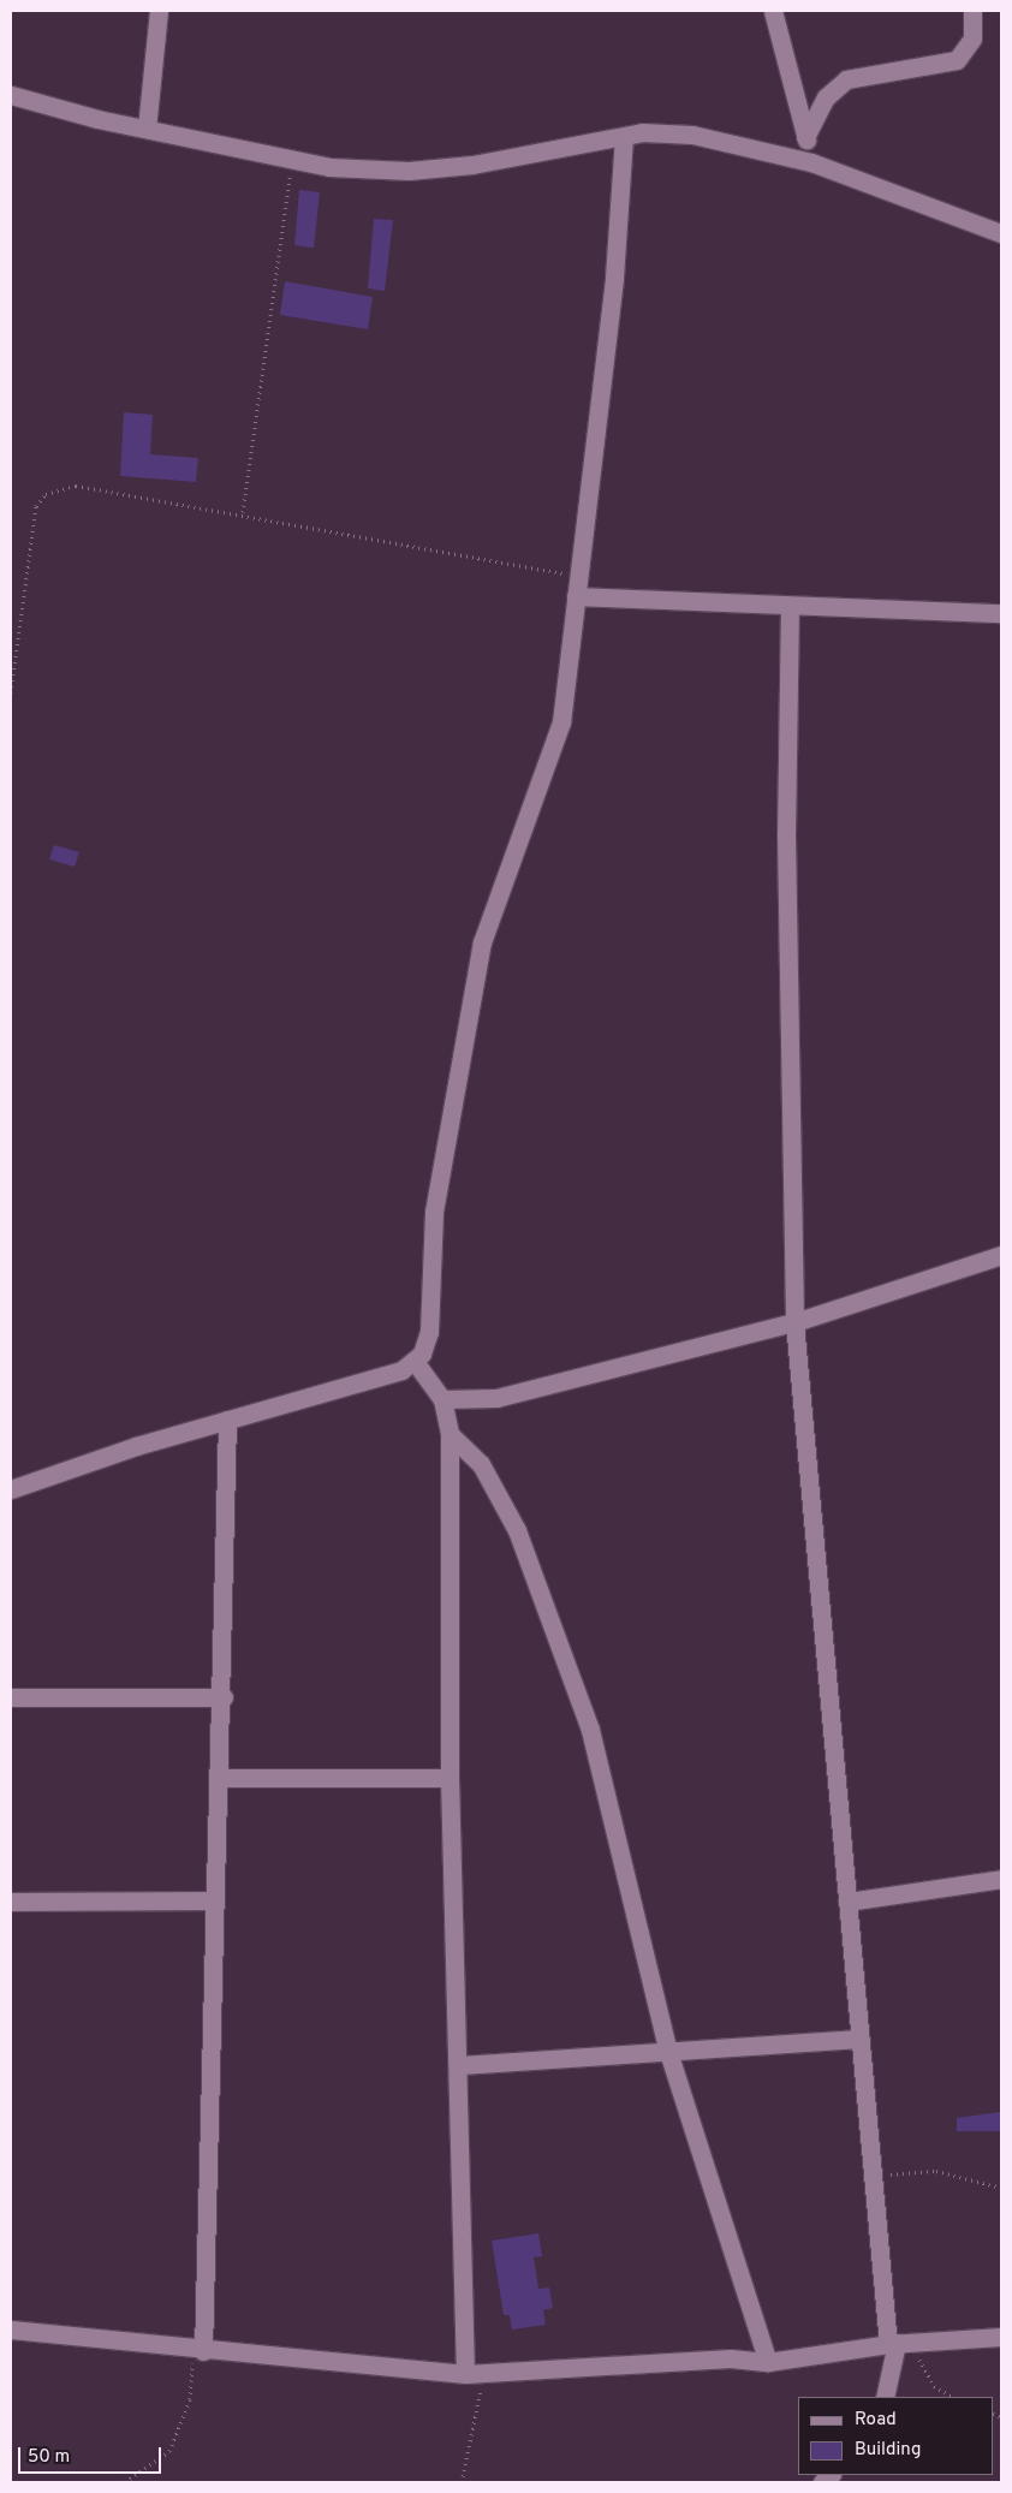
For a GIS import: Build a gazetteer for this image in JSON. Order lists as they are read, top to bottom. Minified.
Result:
{"legend":["Road","Building"],"scale_bar":"50 m"}
